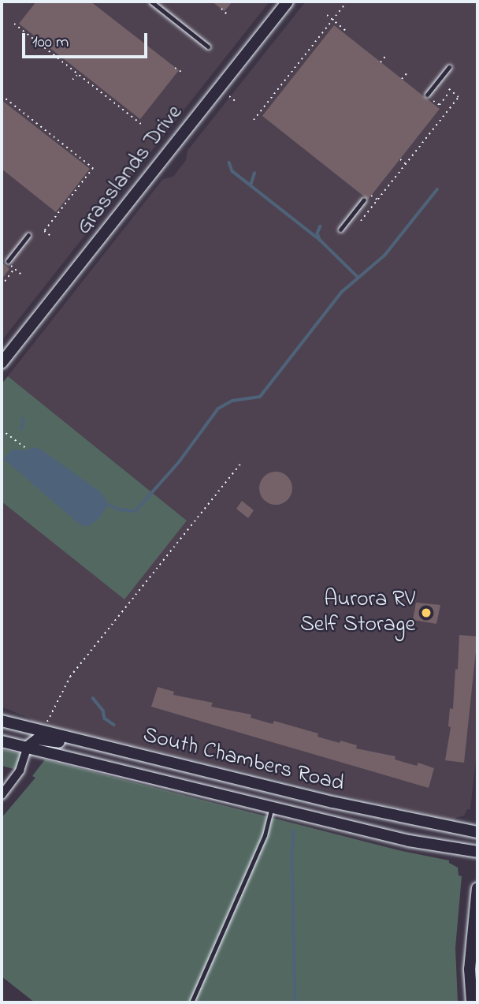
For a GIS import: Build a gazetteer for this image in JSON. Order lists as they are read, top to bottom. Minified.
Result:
{"streets":{"main road":["Grasslands Drive","South Chambers Road"]},"places":["Aurora RV Self Storage"],"scale_bar":"100 m"}
